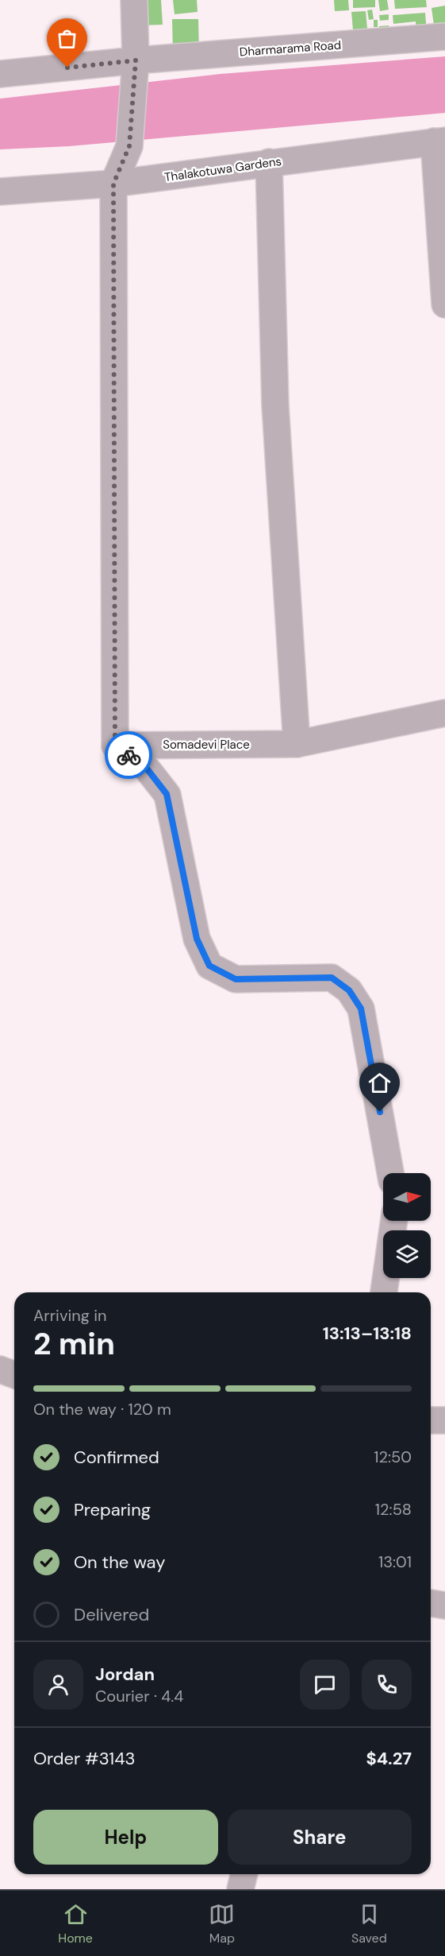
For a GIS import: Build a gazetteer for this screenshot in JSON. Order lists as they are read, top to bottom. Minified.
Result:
{"streets":{"street":["Dharmarama Road","Thalakotuwa Gardens","Somadevi Place"]},"north":"right","page":{"heading":["2 min","Arriving in","13:13–13:18"],"panel":["Jordan","Courier · 4.4","Order #3143","$4.27"],"bar":"On the way · 120 m","list":[["Confirmed","12:50"],["Preparing","12:58"],["On the way","13:01"],"Delivered"],"buttons":["Help","Share"],"tabs":["Home","Map","Saved"]}}
